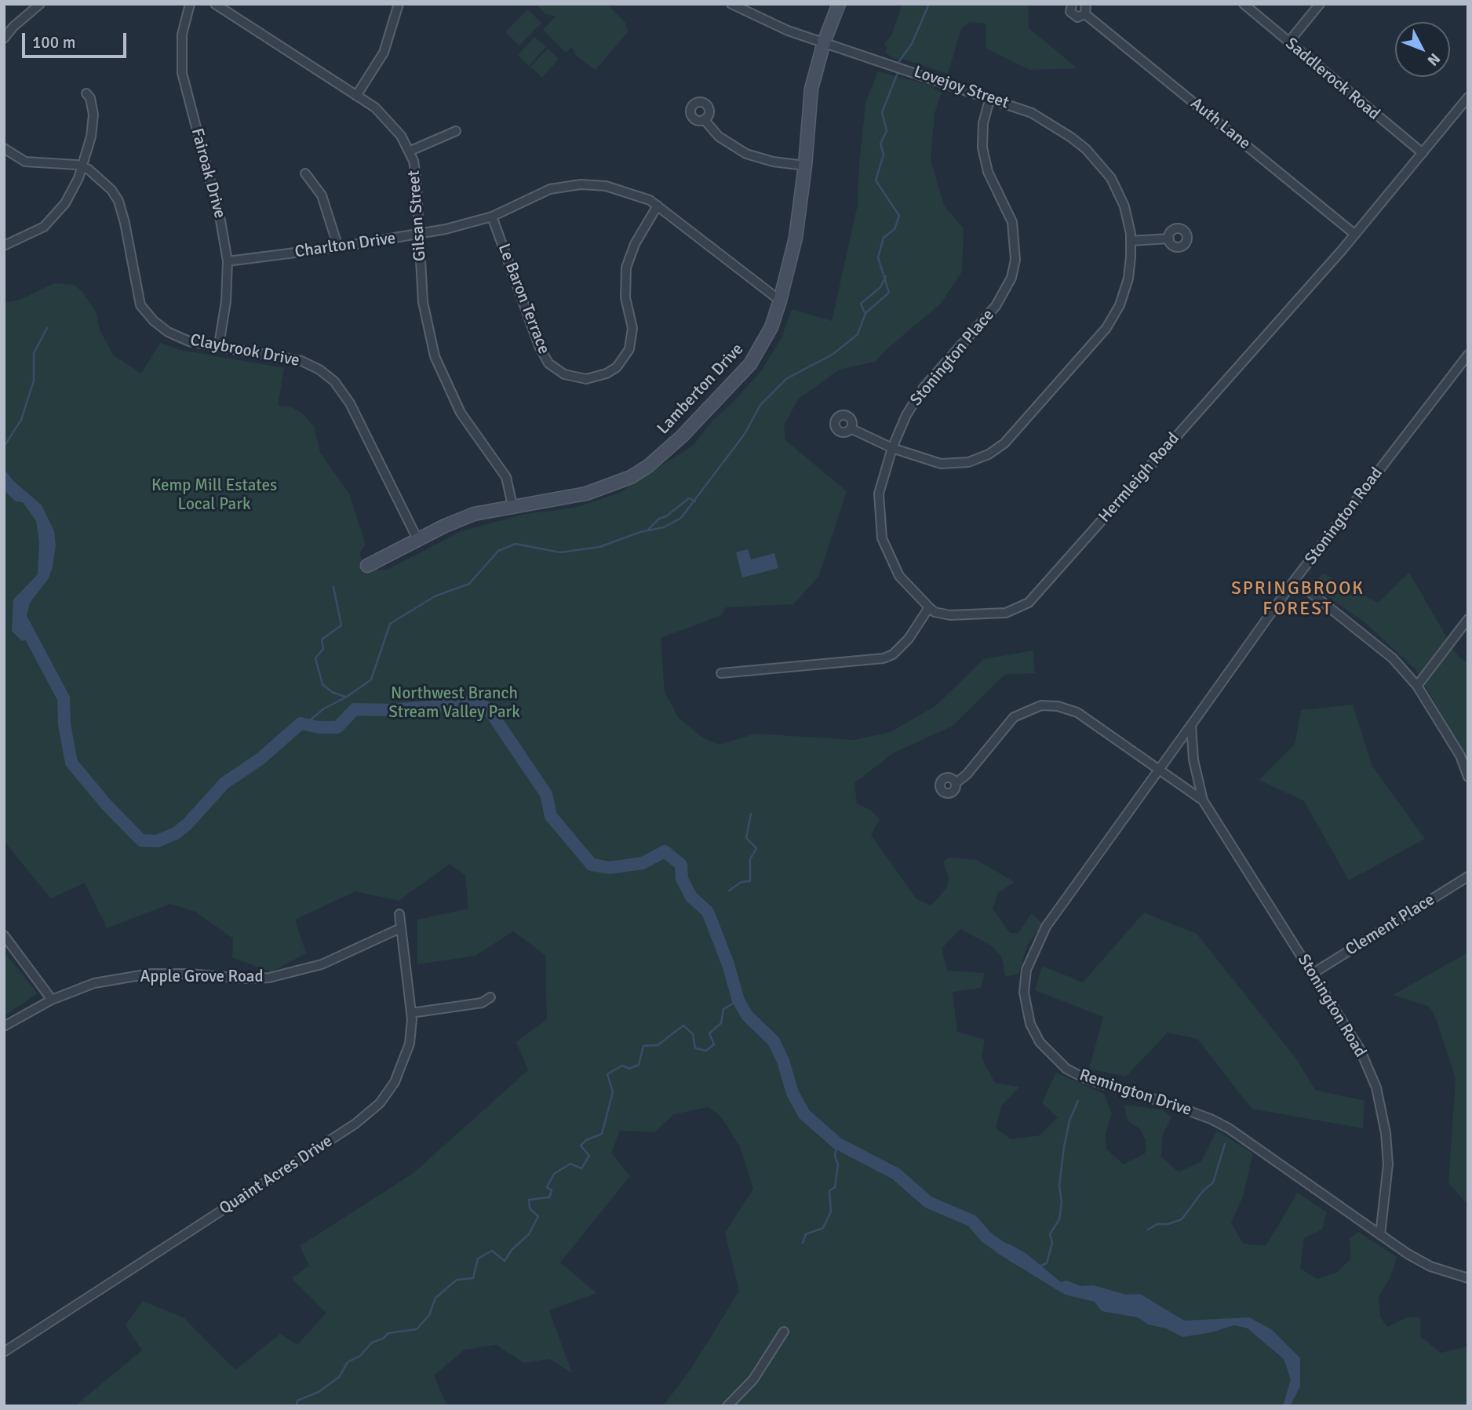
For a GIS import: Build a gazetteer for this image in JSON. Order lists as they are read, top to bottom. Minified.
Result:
{"streets":{"street":["Saddlerock Road","Lovejoy Street","Auth Lane","Fairoak Drive","Gilsan Street","Charlton Drive","Le Baron Terrace","Claybrook Drive","Stonington Place","Lamberton Drive","Hermleigh Road","Stonington Road","Clement Place","Apple Grove Road","Remington Drive","Quaint Acres Drive"]},"crossings":[["Saddlerock Road","Hermleigh Road"],["Lovejoy Street","Stonington Place"],["Lovejoy Street","Lamberton Drive"],["Auth Lane","Hermleigh Road"],["Fairoak Drive","Charlton Drive"],["Fairoak Drive","Claybrook Drive"],["Gilsan Street","Charlton Drive"],["Gilsan Street","Lamberton Drive"],["Charlton Drive","Le Baron Terrace"],["Charlton Drive","Lamberton Drive"],["Claybrook Drive","Lamberton Drive"],["Stonington Place","Hermleigh Road"],["Stonington Road","Clement Place"],["Stonington Road","Remington Drive"],["Apple Grove Road","Quaint Acres Drive"]],"districts":["SPRINGBROOK FOREST"],"parks":["Kemp Mill Estates Local Park","Northwest Branch Stream Valley Park"],"scale_bar":"100 m","north":"bottom right"}
